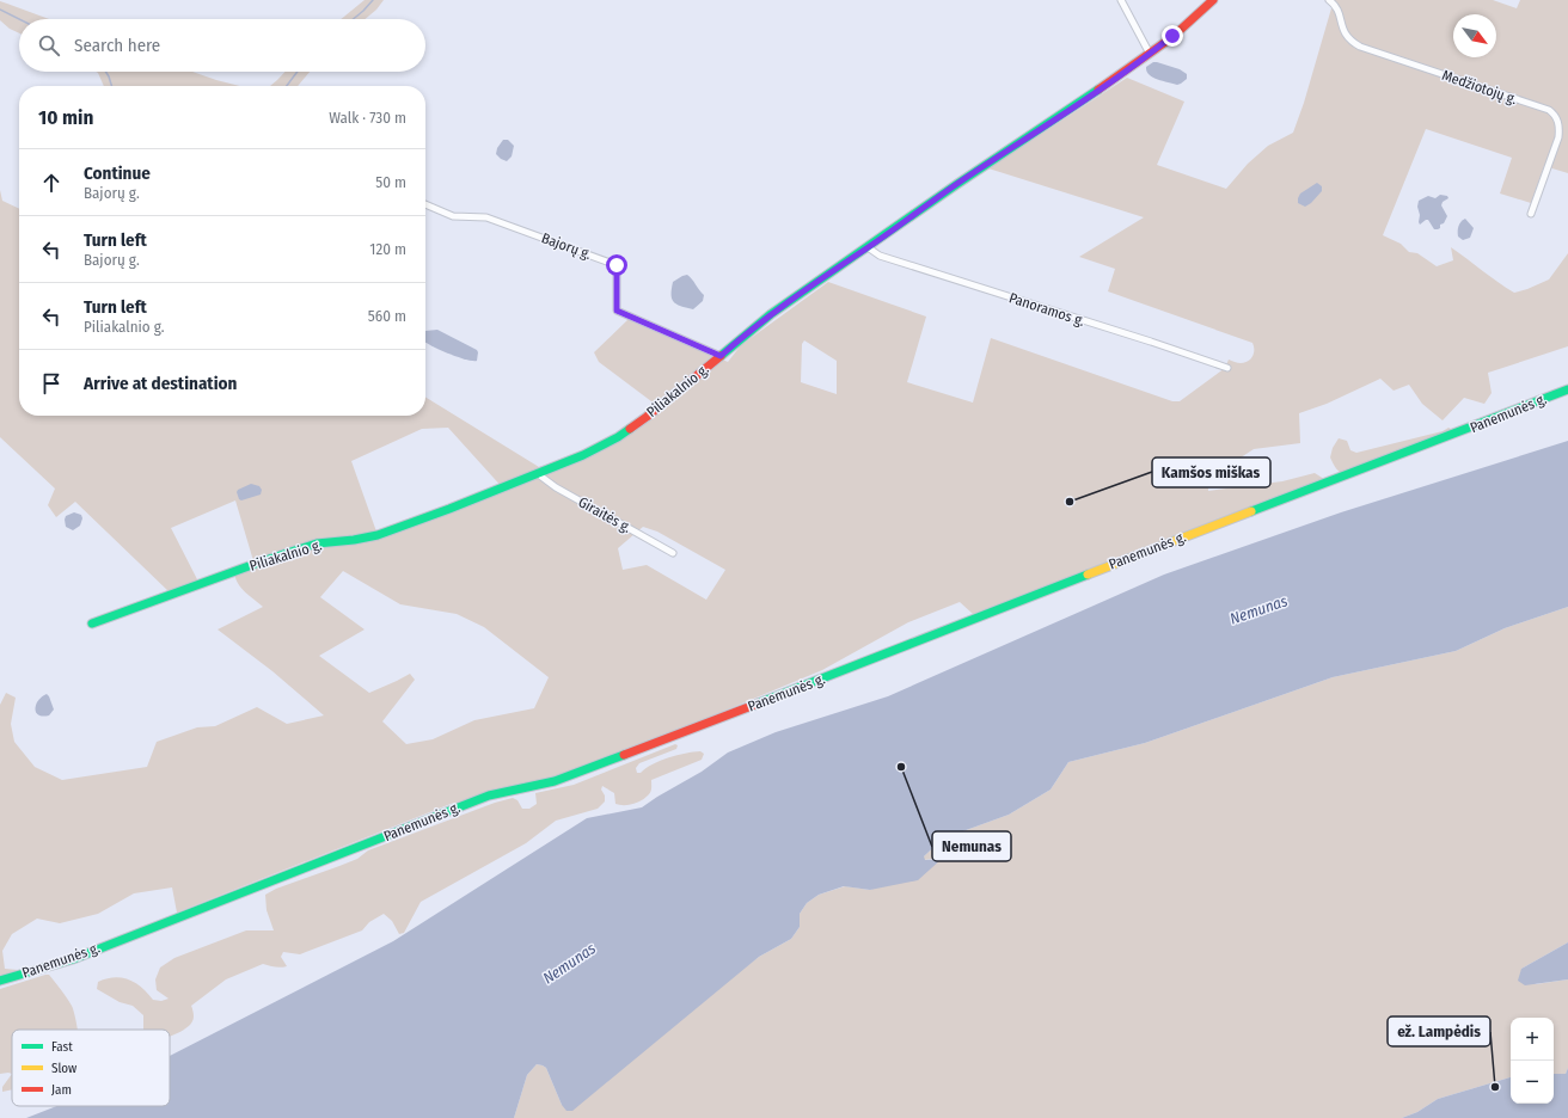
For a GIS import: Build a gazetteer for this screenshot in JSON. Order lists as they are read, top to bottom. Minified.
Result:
{"streets":{"street":["Medžiotojų g.","Bajorų g.","Panoramos g.","Piliakalnio g.","Panemunės g.","Giraitės g."]},"crossings":[["Bajorų g.","Piliakalnio g."],["Panoramos g.","Piliakalnio g."],["Piliakalnio g.","Giraitės g."]],"water":["Nemunas"],"places":["Kamšos miškas","Nemunas","ež. Lampėdis"],"legend":["Fast","Slow","Jam"],"north":"bottom right","page":{"search":"Search here","heading":["10 min","Walk · 730 m"],"list":[["Continue","Bajorų g.","50 m"],["Turn left","Bajorų g.","120 m"],["Turn left","Piliakalnio g.","560 m"],"Arrive at destination"],"map_buttons":["+","−"]}}
